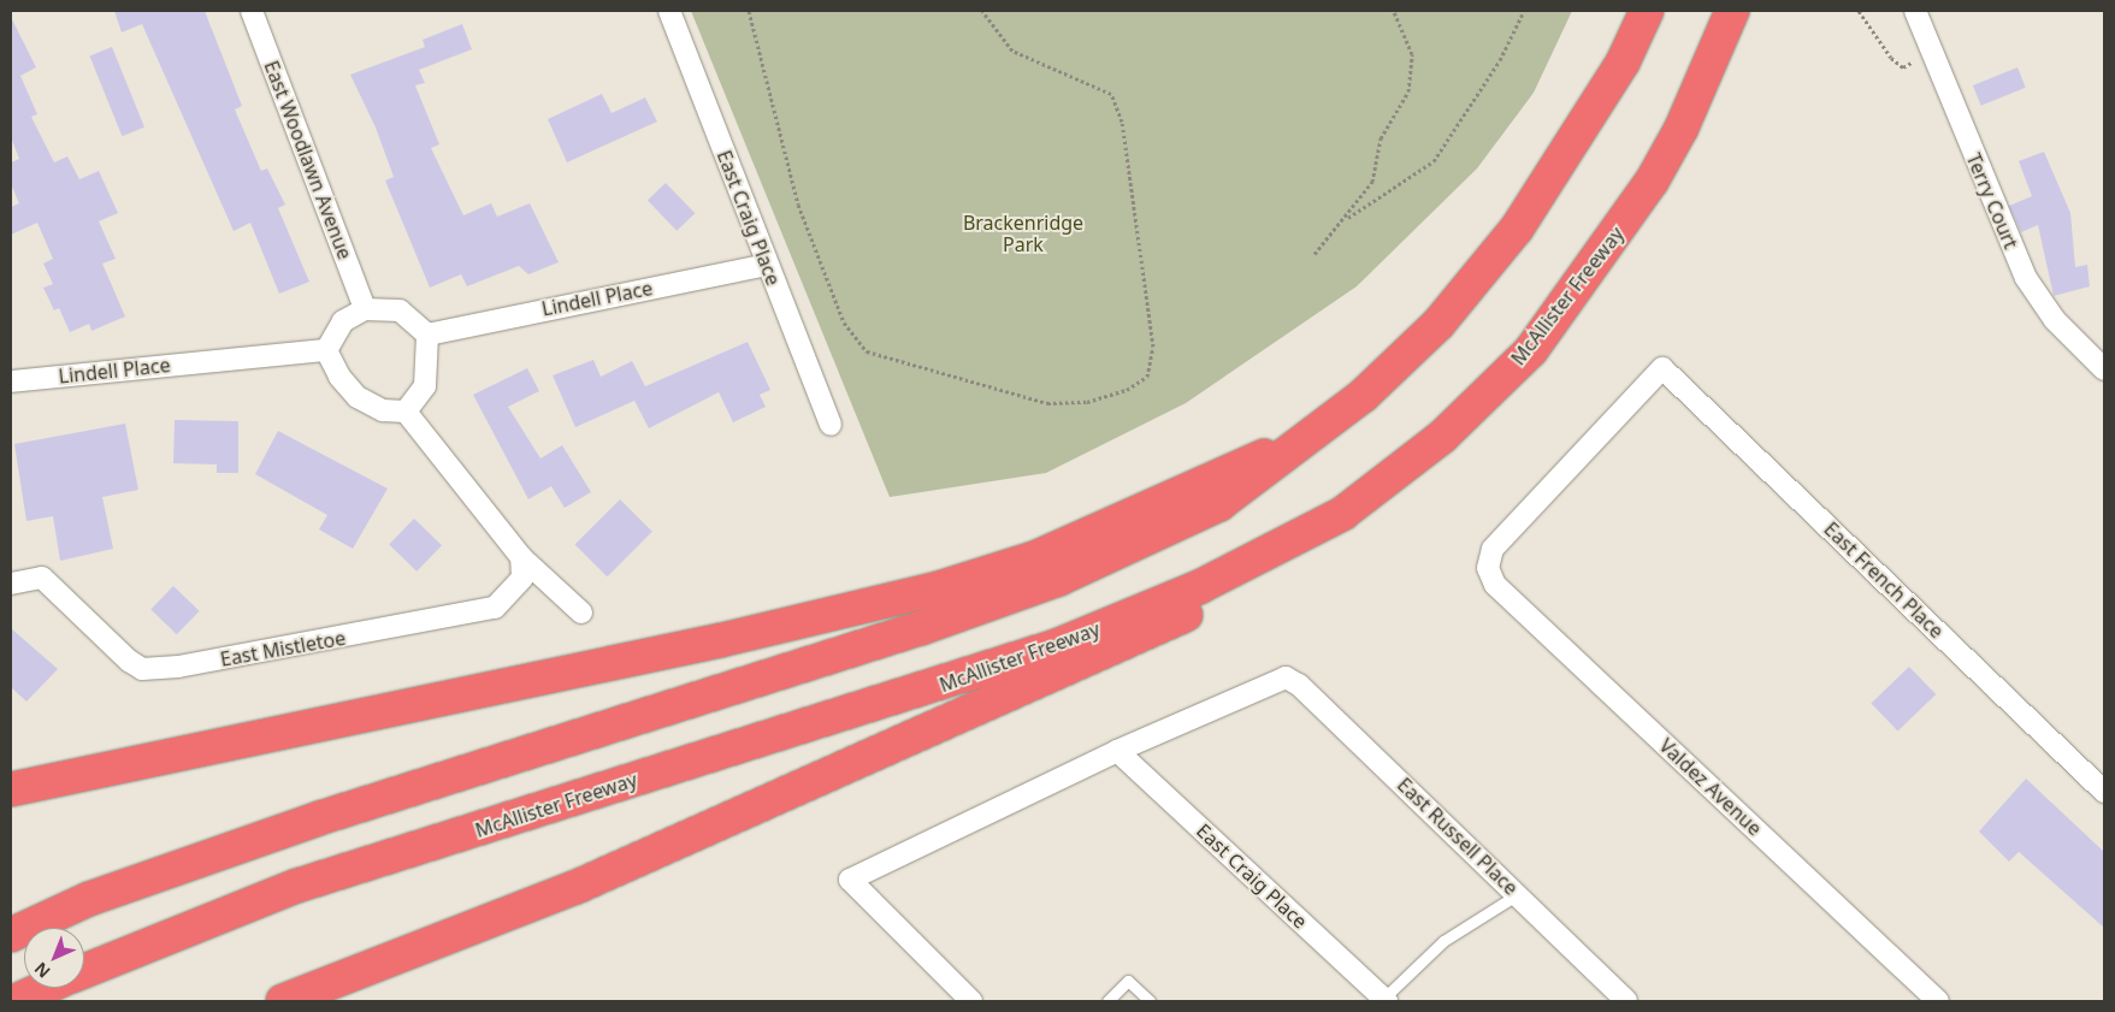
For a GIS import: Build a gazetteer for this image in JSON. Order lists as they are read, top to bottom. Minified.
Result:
{"streets":{"highway":["McAllister Freeway"],"street":["East Woodlawn Avenue","Terry Court","East Craig Place","Lindell Place","East French Place","East Mistletoe","Valdez Avenue","East Russell Place"]},"crossings":[["East Woodlawn Avenue","Lindell Place"],["East Craig Place","Lindell Place"],["East Craig Place","East Russell Place"],["East French Place","Valdez Avenue"]],"parks":["Brackenridge Park"],"north":"bottom left"}
